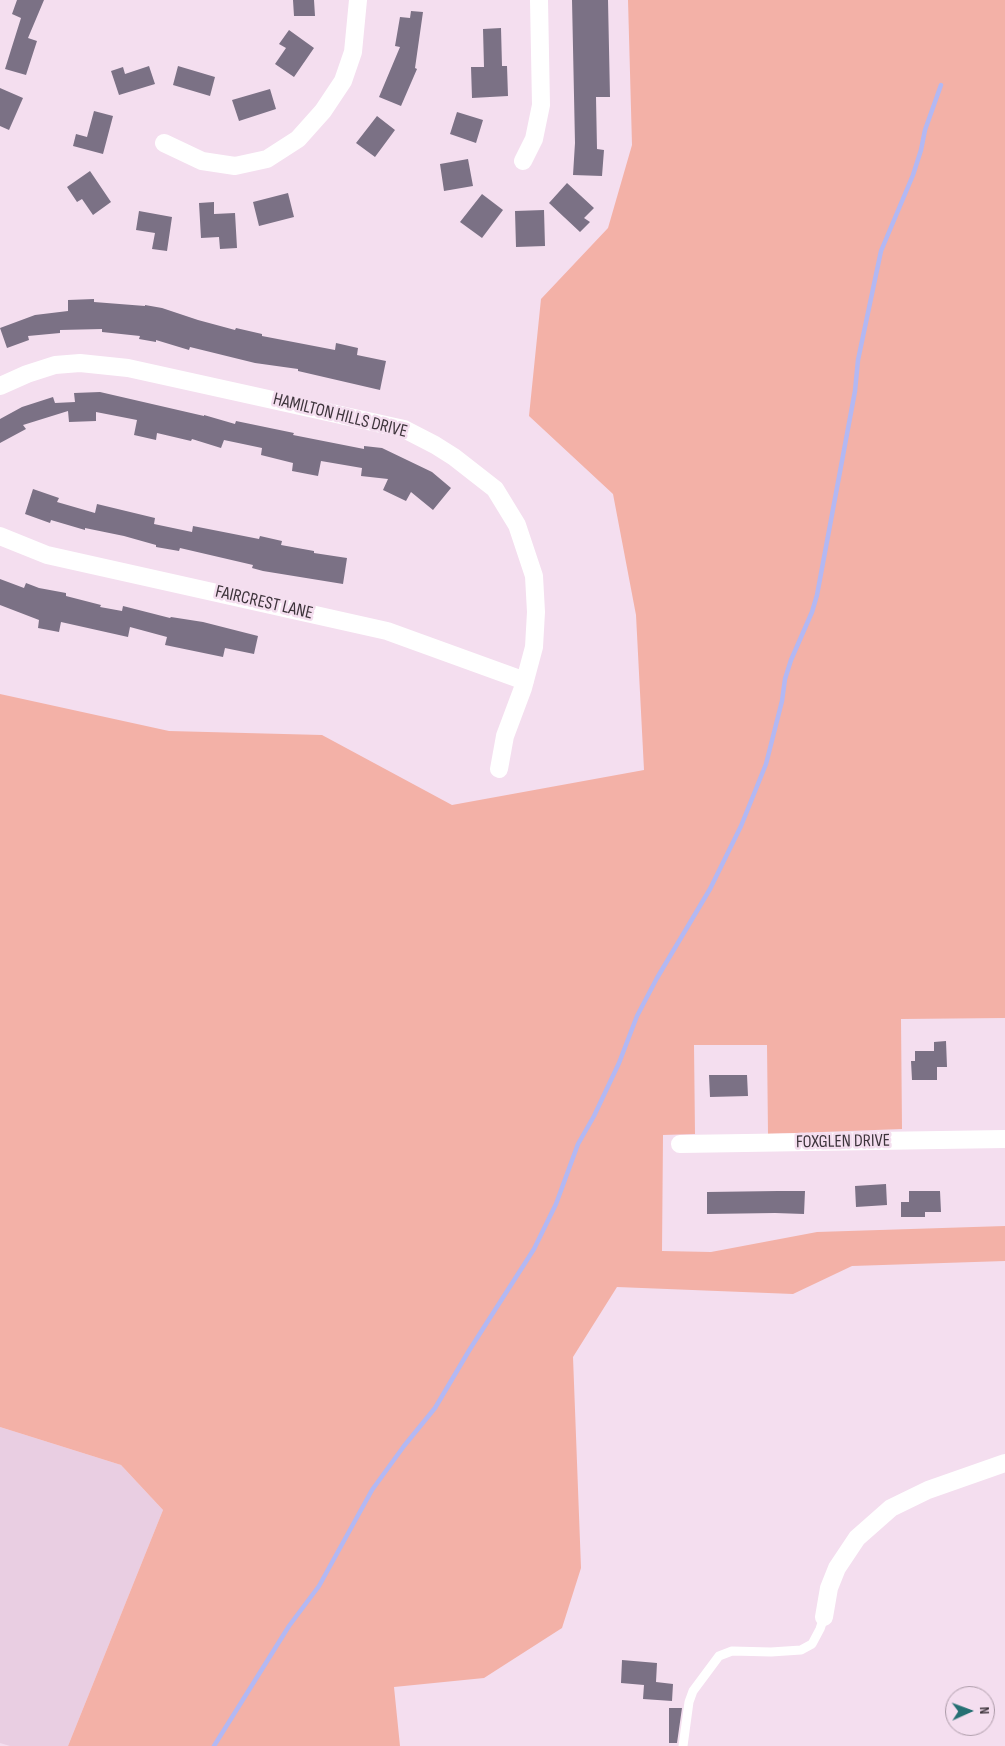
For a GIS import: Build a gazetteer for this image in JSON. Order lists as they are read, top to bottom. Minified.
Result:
{"streets":{"street":["HAMILTON HILLS DRIVE","FAIRCREST LANE","FOXGLEN DRIVE"]},"crossings":[["HAMILTON HILLS DRIVE","FAIRCREST LANE"]],"north":"right"}
